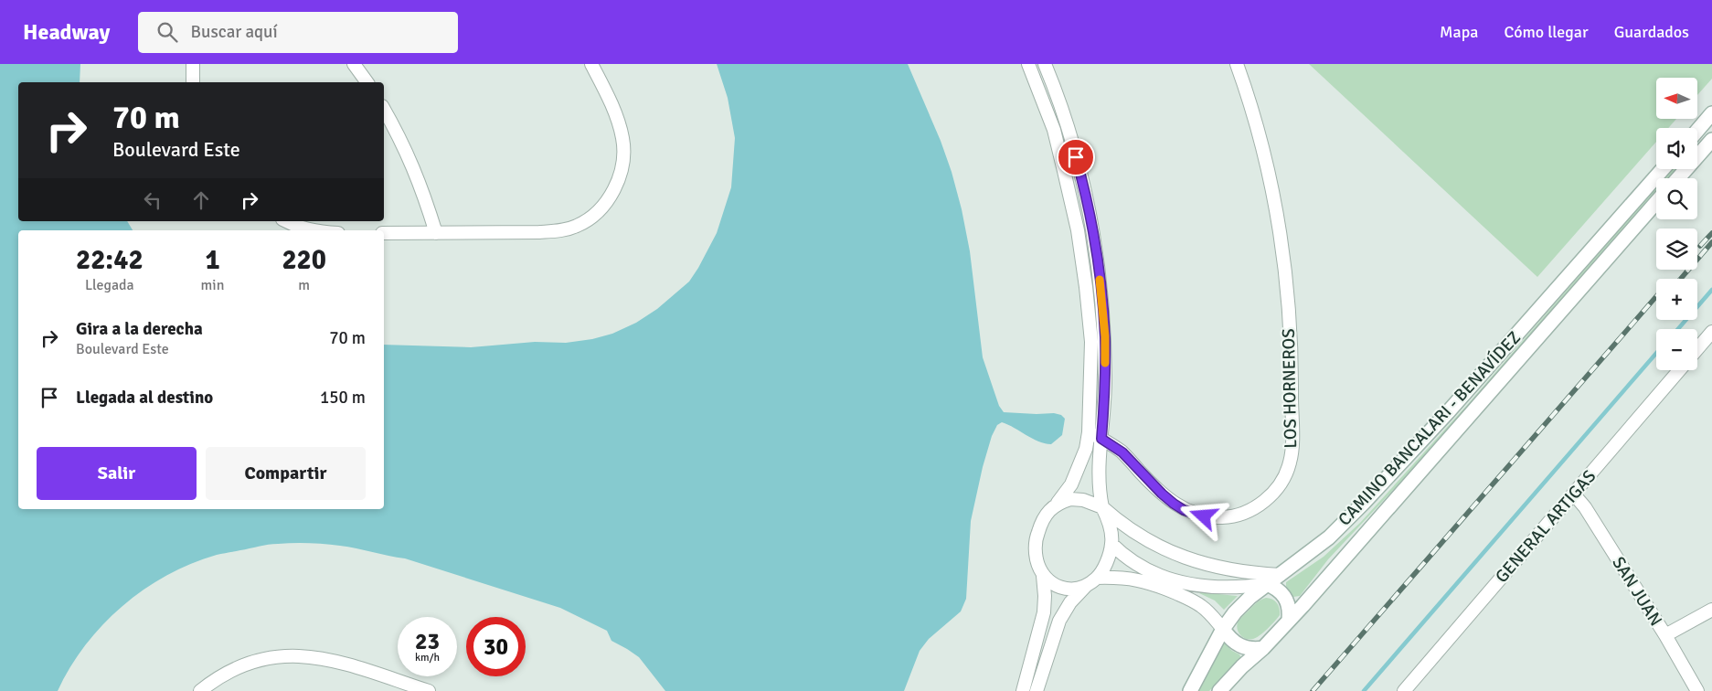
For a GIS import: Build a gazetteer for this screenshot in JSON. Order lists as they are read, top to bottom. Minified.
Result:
{"streets":{"main road":["CAMINO BANCALARI - BENAVÍDEZ"],"street":["LOS HORNEROS","GENERAL ARTIGAS","SAN JUAN"]},"crossings":[["GENERAL ARTIGAS","SAN JUAN"]],"north":"left","page":{"header":"Headway","search":"Buscar aquí","nav":["Mapa","Cómo llegar","Guardados"],"map_buttons":["+","−"],"turn":["70 m","Boulevard Este"],"eta":["22:42","Llegada","1","min","220","m"],"list":[{"name":"Gira a la derecha","note":"Boulevard Este","value":"70 m"},{"name":"Llegada al destino","value":"150 m"}],"buttons":["Salir","Compartir"],"speed":"23 km/h","limit":"30"}}
